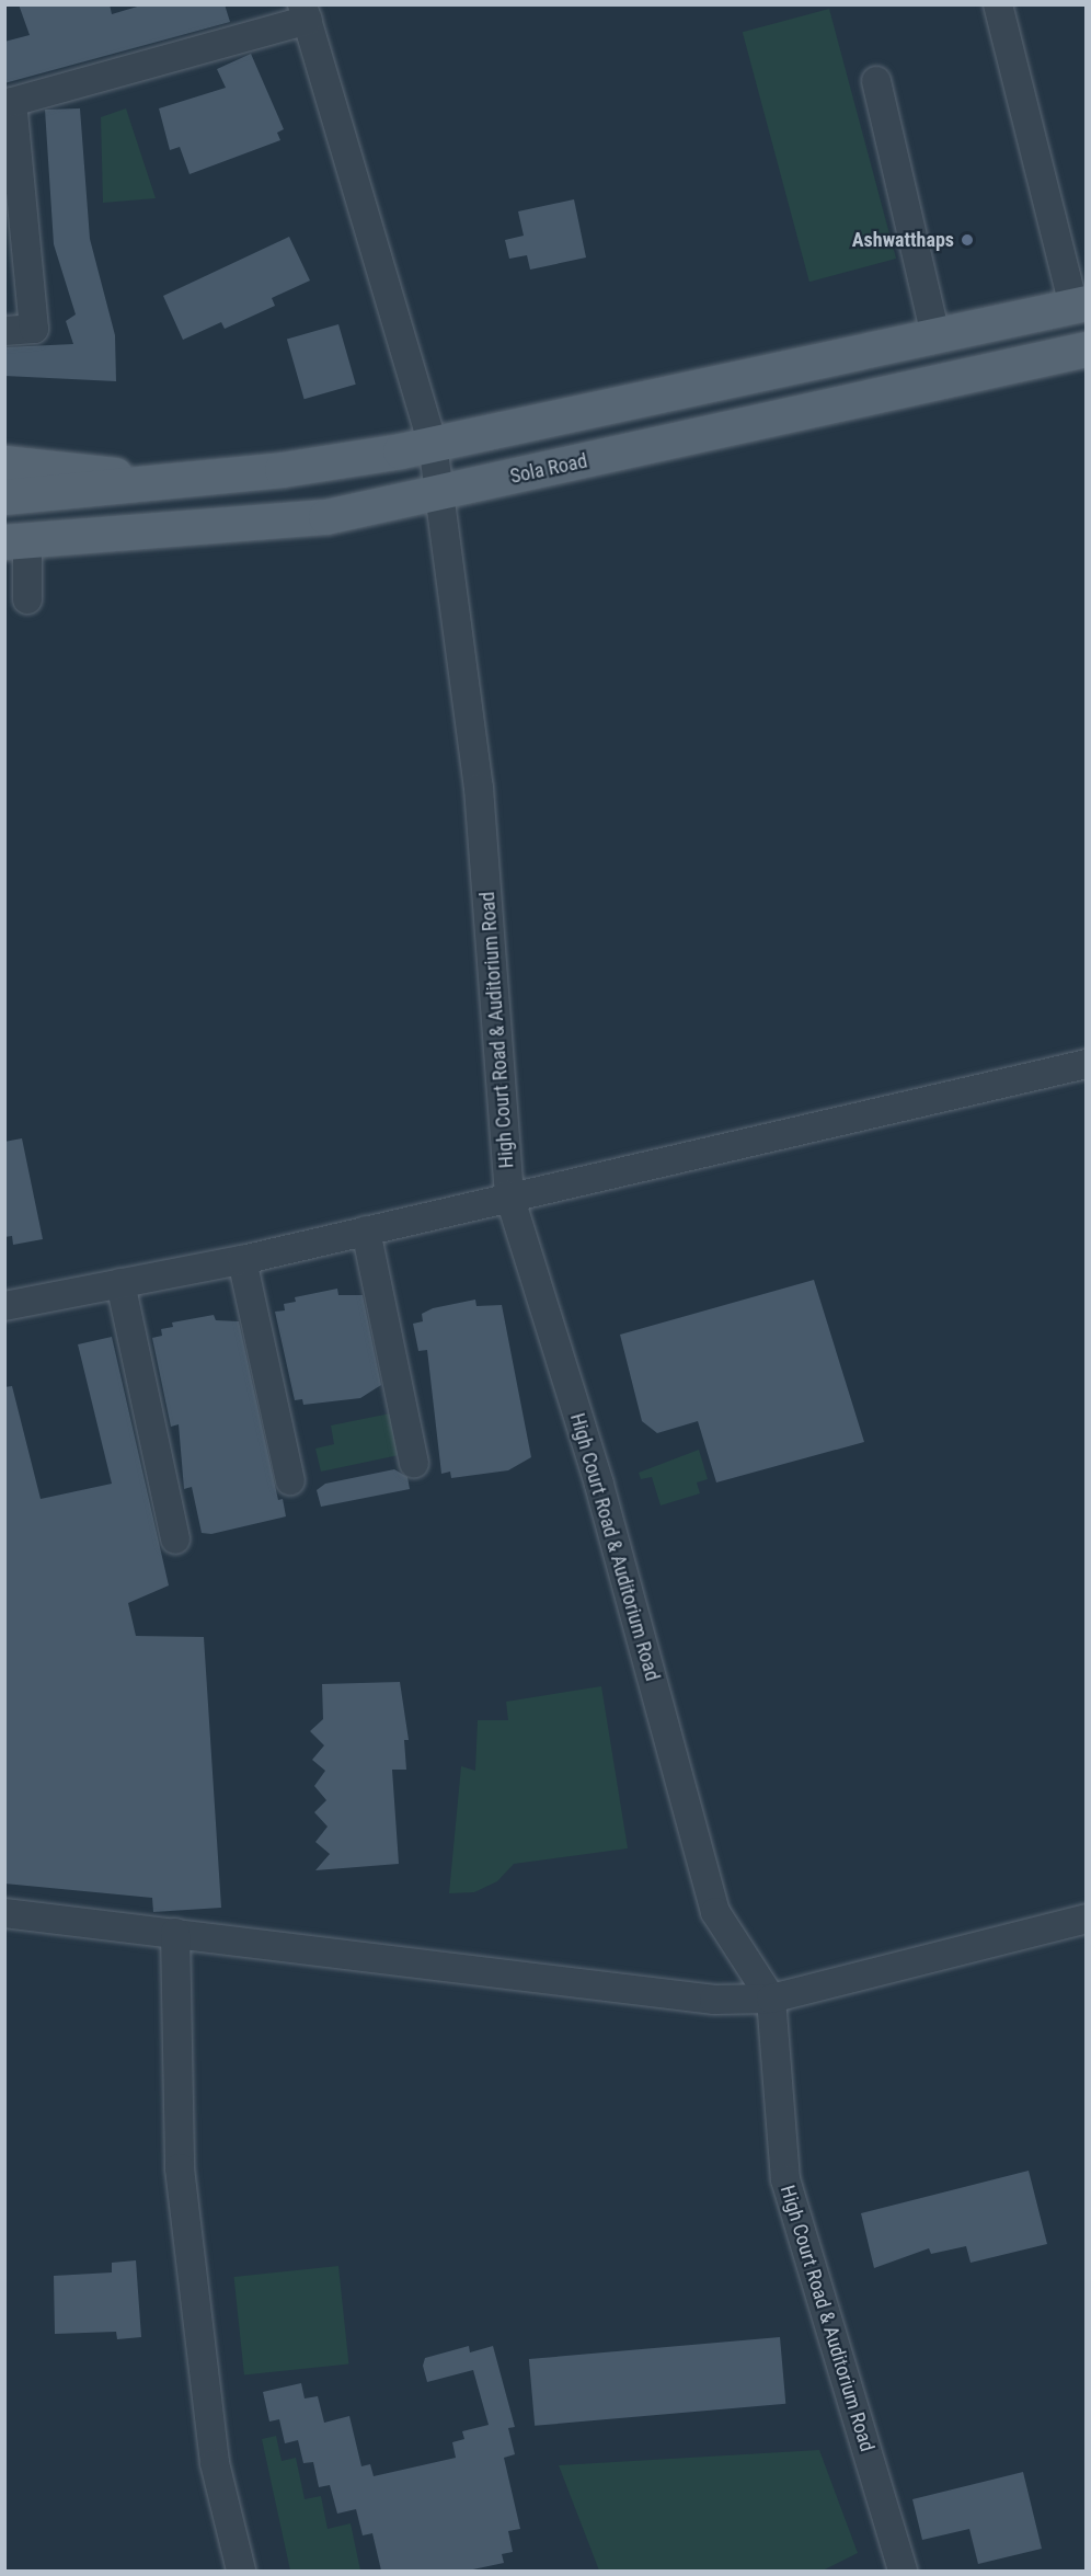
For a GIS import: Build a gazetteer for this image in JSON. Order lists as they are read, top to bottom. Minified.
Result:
{"streets":{"main road":["Sola Road"],"street":["High Court Road & Auditorium Road"]},"crossings":[["Sola Road","High Court Road & Auditorium Road"]],"places":["Ashwatthaps"]}
